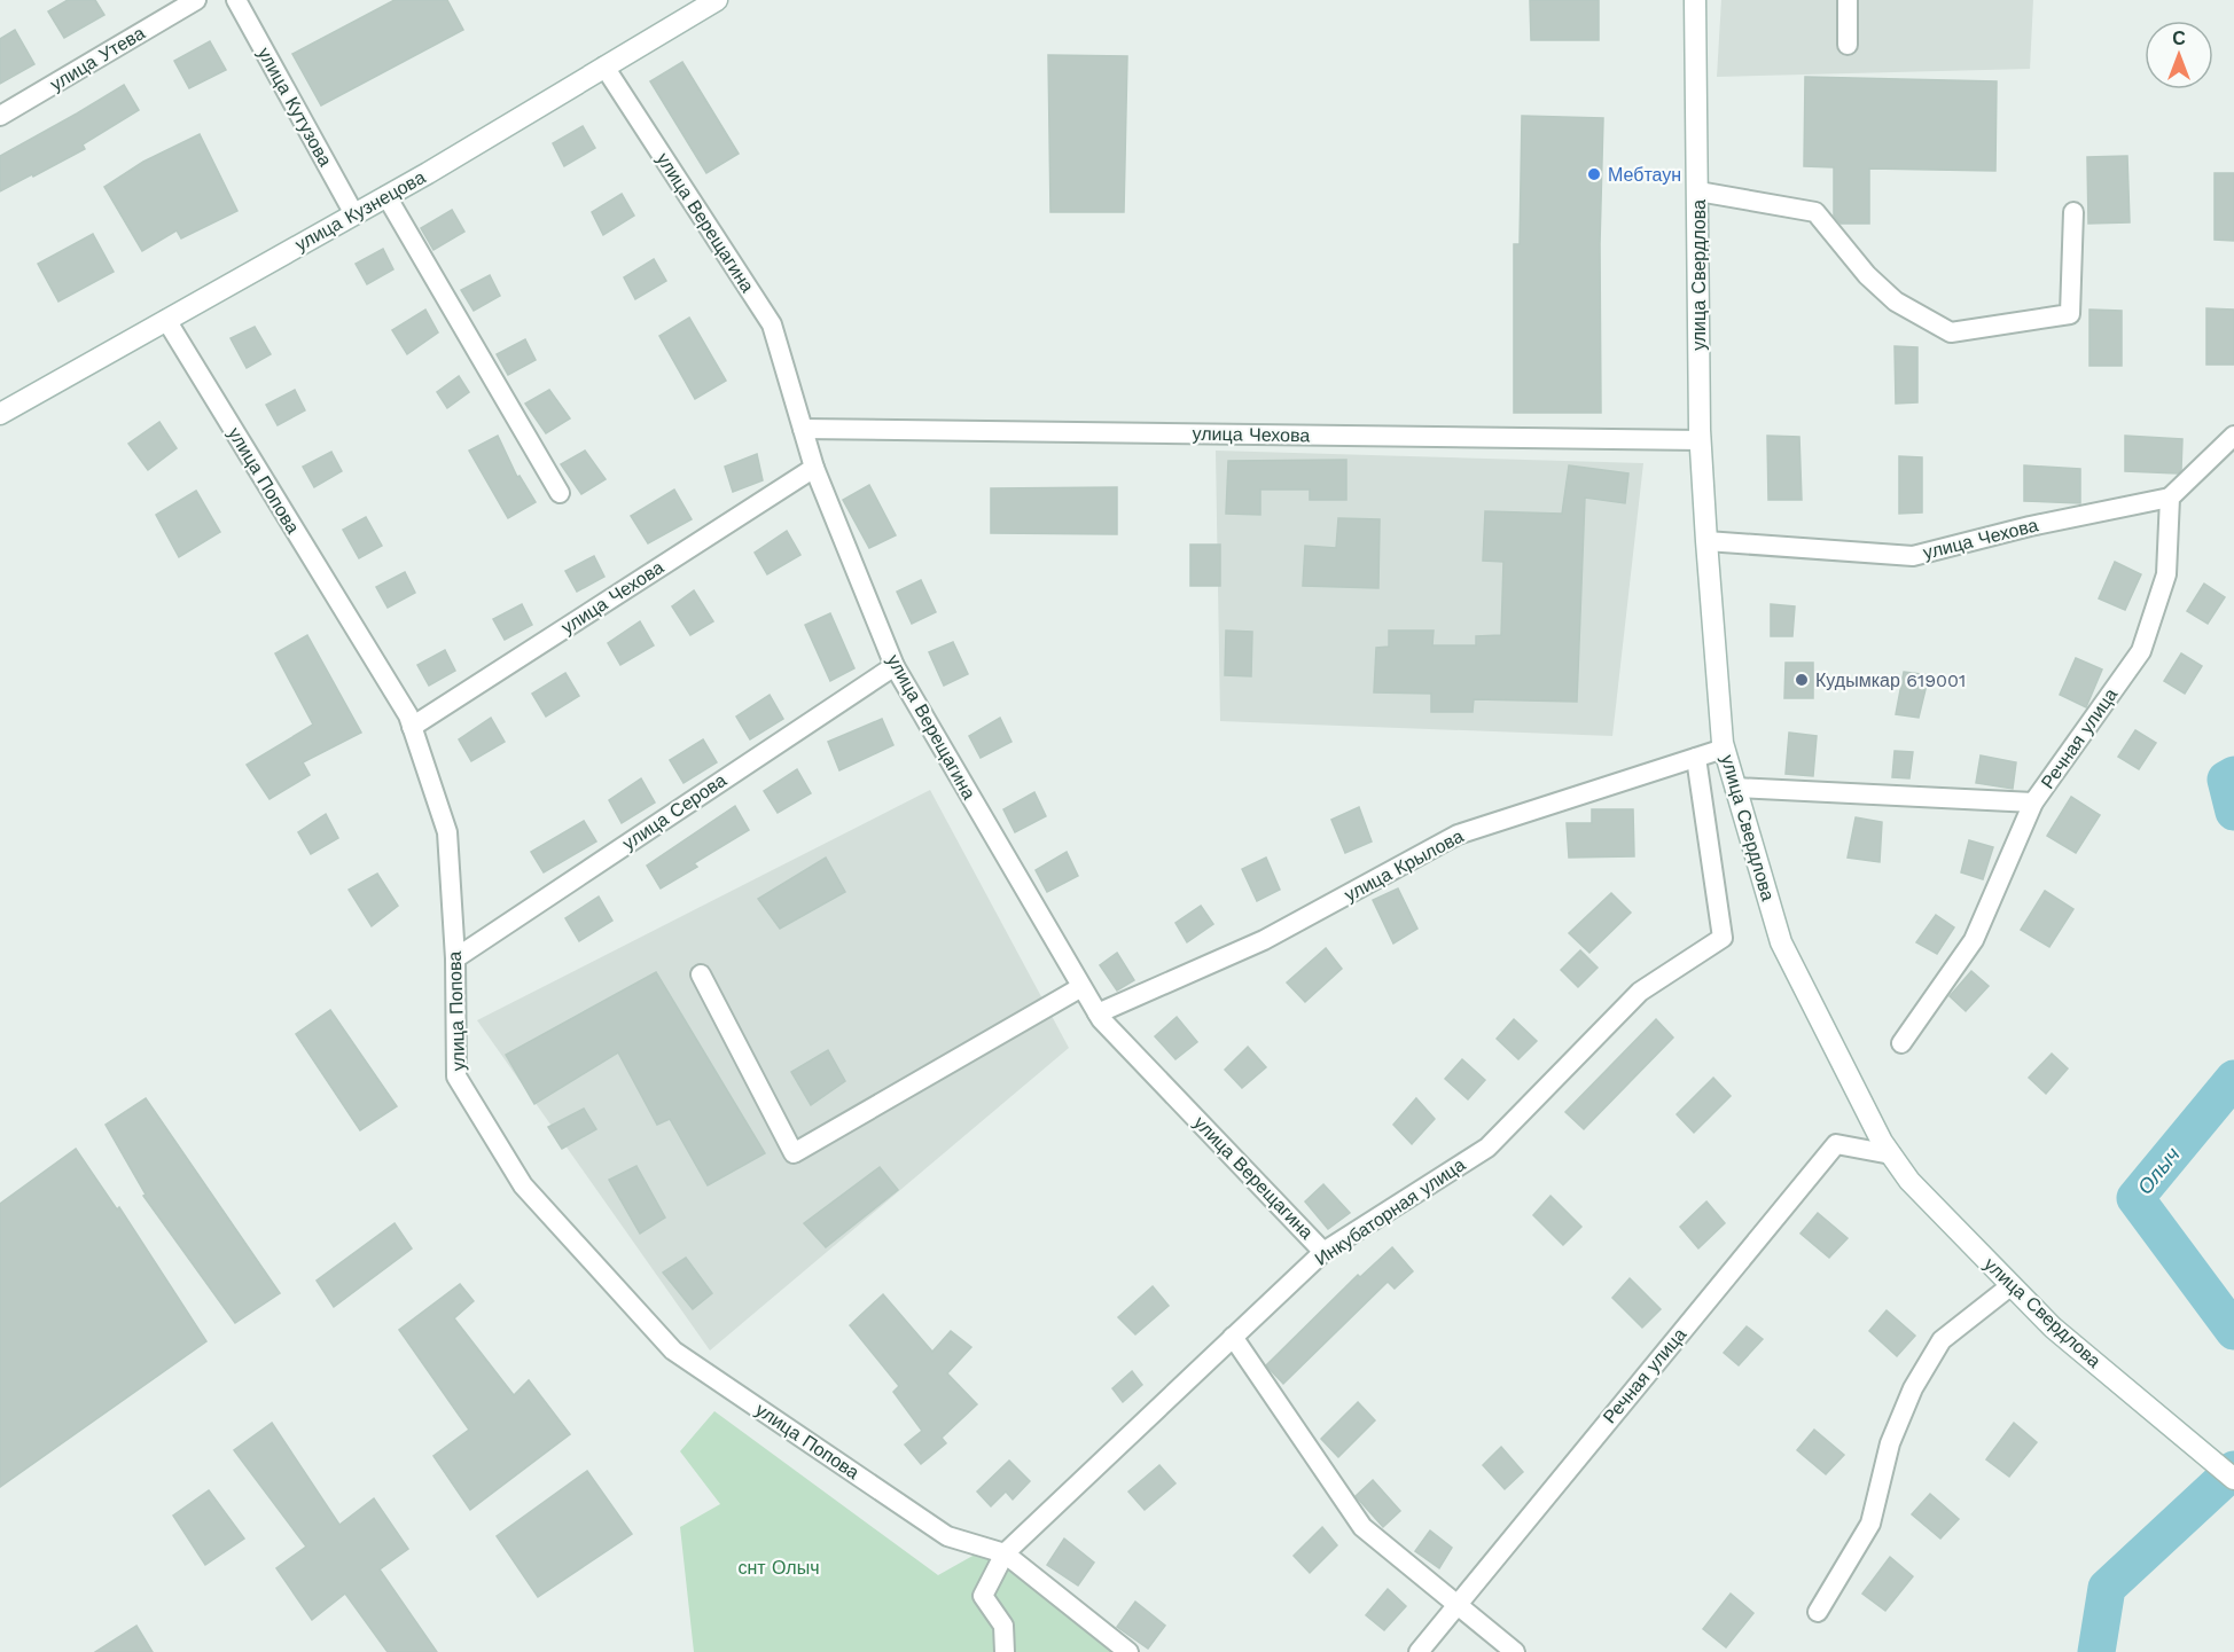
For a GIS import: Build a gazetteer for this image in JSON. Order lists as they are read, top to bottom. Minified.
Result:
{"streets":{"main road":["улица Кузнецова","улица Свердлова"],"street":["улица Утева","улица Кутузова","улица Верещагина","улица Чехова","улица Попова","Речная улица","улица Серова","улица Крылова","Инкубаторная улица"]},"crossings":[["улица Кутузова","улица Кузнецова"],["улица Кузнецова","улица Верещагина"],["улица Кузнецова","улица Попова"],["улица Верещагина","улица Чехова"],["улица Верещагина","улица Серова"],["улица Верещагина","улица Крылова"],["улица Верещагина","Инкубаторная улица"],["улица Свердлова","улица Чехова"],["улица Свердлова","Речная улица"],["улица Свердлова","улица Крылова"],["улица Чехова","улица Попова"],["улица Чехова","Речная улица"],["улица Попова","улица Серова"],["улица Попова","Инкубаторная улица"],["улица Крылова","Инкубаторная улица"]],"water":["Олыч"],"parks":["снт Олыч"],"places":["Мебтаун","Кудымкар 619001"],"north":"top"}
